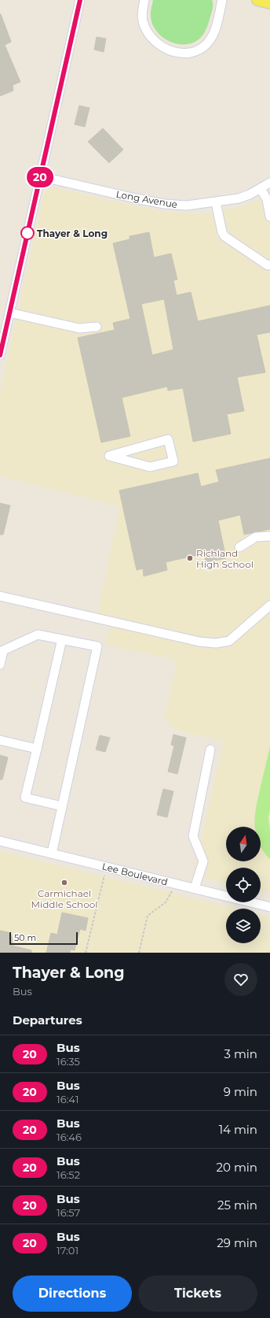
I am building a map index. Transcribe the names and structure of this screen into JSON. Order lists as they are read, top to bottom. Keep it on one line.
{"streets":{"street":["Long Avenue","Lee Boulevard"]},"places":["Thayer & Long","Richland High School","Carmichael Middle School"],"lines":["bus line 20"],"scale_bar":"50 m","north":"top","page":{"on_map":"20","scale":"50 m","heading":[["Thayer & Long","Bus"],"Departures"],"list":[{"mark":"20","name":"Bus","note":"16:35","value":"3 min"},{"mark":"20","name":"Bus","note":"16:41","value":"9 min"},{"mark":"20","name":"Bus","note":"16:46","value":"14 min"},{"mark":"20","name":"Bus","note":"16:52","value":"20 min"},{"mark":"20","name":"Bus","note":"16:57","value":"25 min"},{"mark":"20","name":"Bus","note":"17:01","value":"29 min"}],"buttons":["Directions","Tickets"]}}
